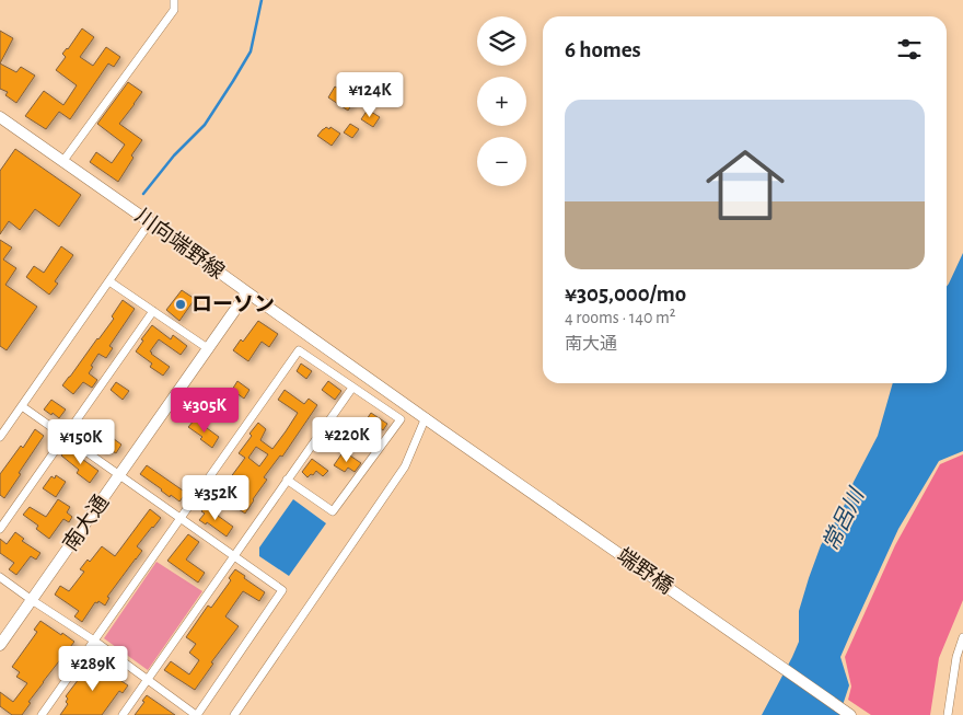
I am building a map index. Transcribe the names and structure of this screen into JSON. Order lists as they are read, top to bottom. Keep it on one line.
{"streets":{"main road":["川向端野線","南大通","端野橋"]},"crossings":[["川向端野線","南大通"],["川向端野線","端野橋"]],"water":["常呂川"],"places":["ローソン"],"page":{"map_buttons":["+","−"],"heading":"6 homes","price":["¥124K","¥305K","¥220K","¥150K","¥352K","¥289K"],"list":[{"name":"¥305,000/mo","note":"4 rooms · 140 m² · 南大通"}]}}
